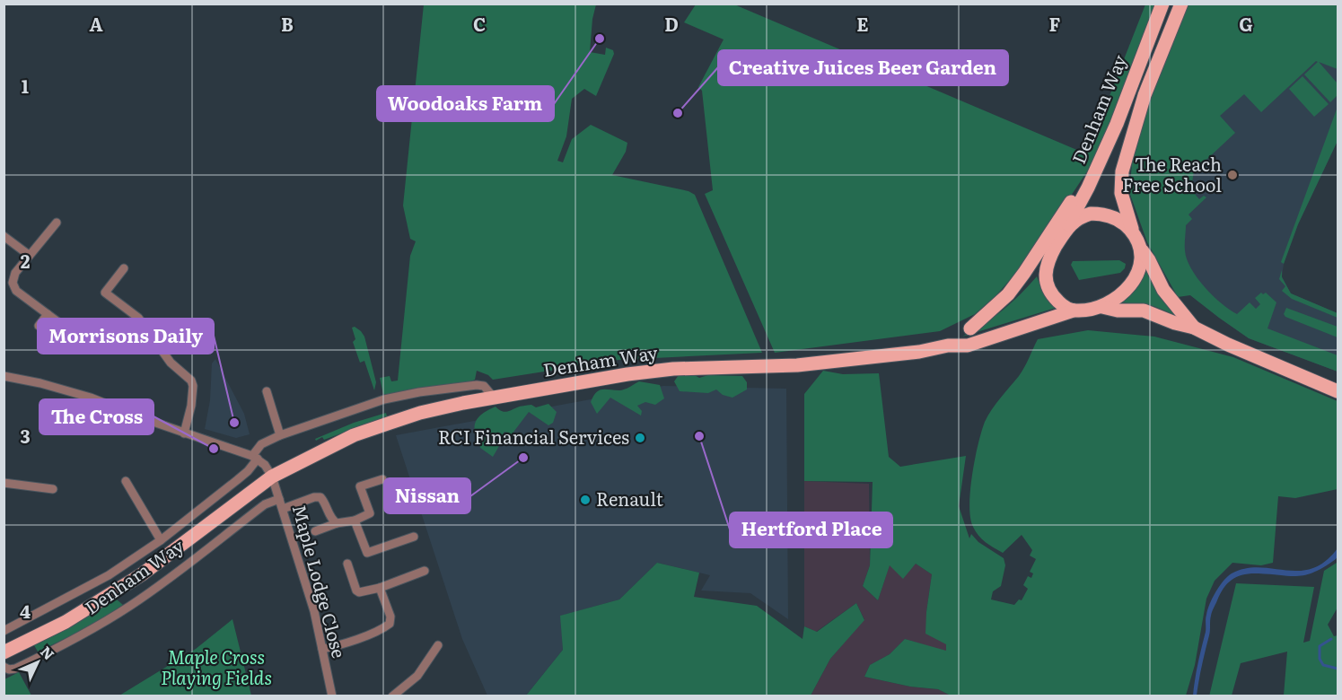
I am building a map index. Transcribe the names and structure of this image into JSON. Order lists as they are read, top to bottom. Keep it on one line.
{"streets":{"main road":["Denham Way"],"street":["Maple Lodge Close"]},"crossings":[["Denham Way","Maple Lodge Close"]],"parks":["Maple Cross Playing Fields"],"places":["Woodoaks Farm","Creative Juices Beer Garden","The Reach Free School","Morrisons Daily","Hertford Place","RCI Financial Services","The Cross","Nissan","Renault"],"north":"top right","grid":{"columns":["A","B","C","D","E","F","G"],"rows":["1","2","3","4"]}}
